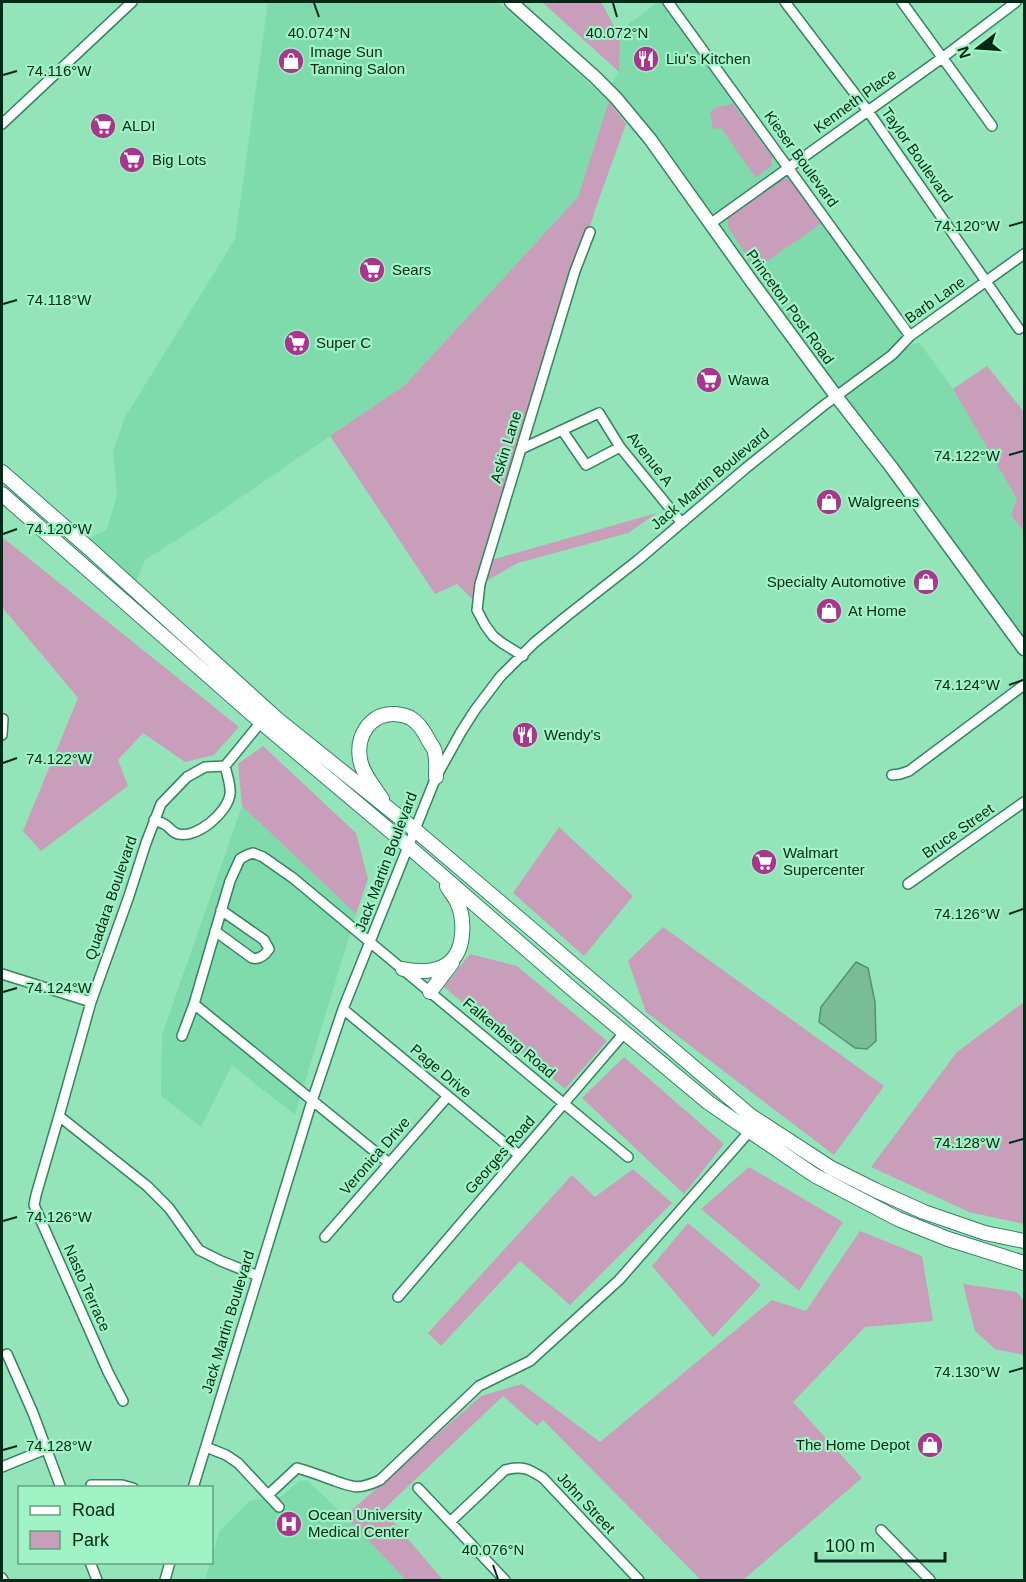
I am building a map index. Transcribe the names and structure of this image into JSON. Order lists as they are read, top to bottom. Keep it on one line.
{"streets":{"main road":["Princeton Post Road"],"street":["Kenneth Place","Taylor Boulevard","Kieser Boulevard","Barb Lane","Askin Lane","Avenue A","Jack Martin Boulevard","Bruce Street","Quadara Boulevard","Falkenberg Road","Page Drive","Georges Road","Veronica Drive","Nasto Terrace","John Street"]},"crossings":[["Kenneth Place","Taylor Boulevard"],["Kenneth Place","Kieser Boulevard"],["Kenneth Place","Princeton Post Road"],["Taylor Boulevard","Barb Lane"],["Kieser Boulevard","Barb Lane"],["Barb Lane","Princeton Post Road"],["Barb Lane","Jack Martin Boulevard"],["Princeton Post Road","Jack Martin Boulevard"],["Askin Lane","Jack Martin Boulevard"],["Avenue A","Jack Martin Boulevard"],["Jack Martin Boulevard","Falkenberg Road"],["Jack Martin Boulevard","Page Drive"],["Quadara Boulevard","Nasto Terrace"],["Falkenberg Road","Georges Road"],["Page Drive","Georges Road"],["Page Drive","Veronica Drive"]],"places":{"restaurant":["Liu's Kitchen","Wendy's"],"shop":["Image Sun Tanning Salon","Walgreens","Specialty Automotive","At Home","The Home Depot"],"supermarket":["ALDI","Big Lots","Sears","Super C","Wawa","Walmart Supercenter"],"hospital":["Ocean University Medical Center"]},"legend":["Road","Park"],"scale_bar":"100 m","north":"left","coordinates":["40.074°N","40.072°N","74.116°W","74.120°W","74.118°W","74.122°W","74.124°W","74.126°W","74.128°W","74.130°W","40.076°N"]}
